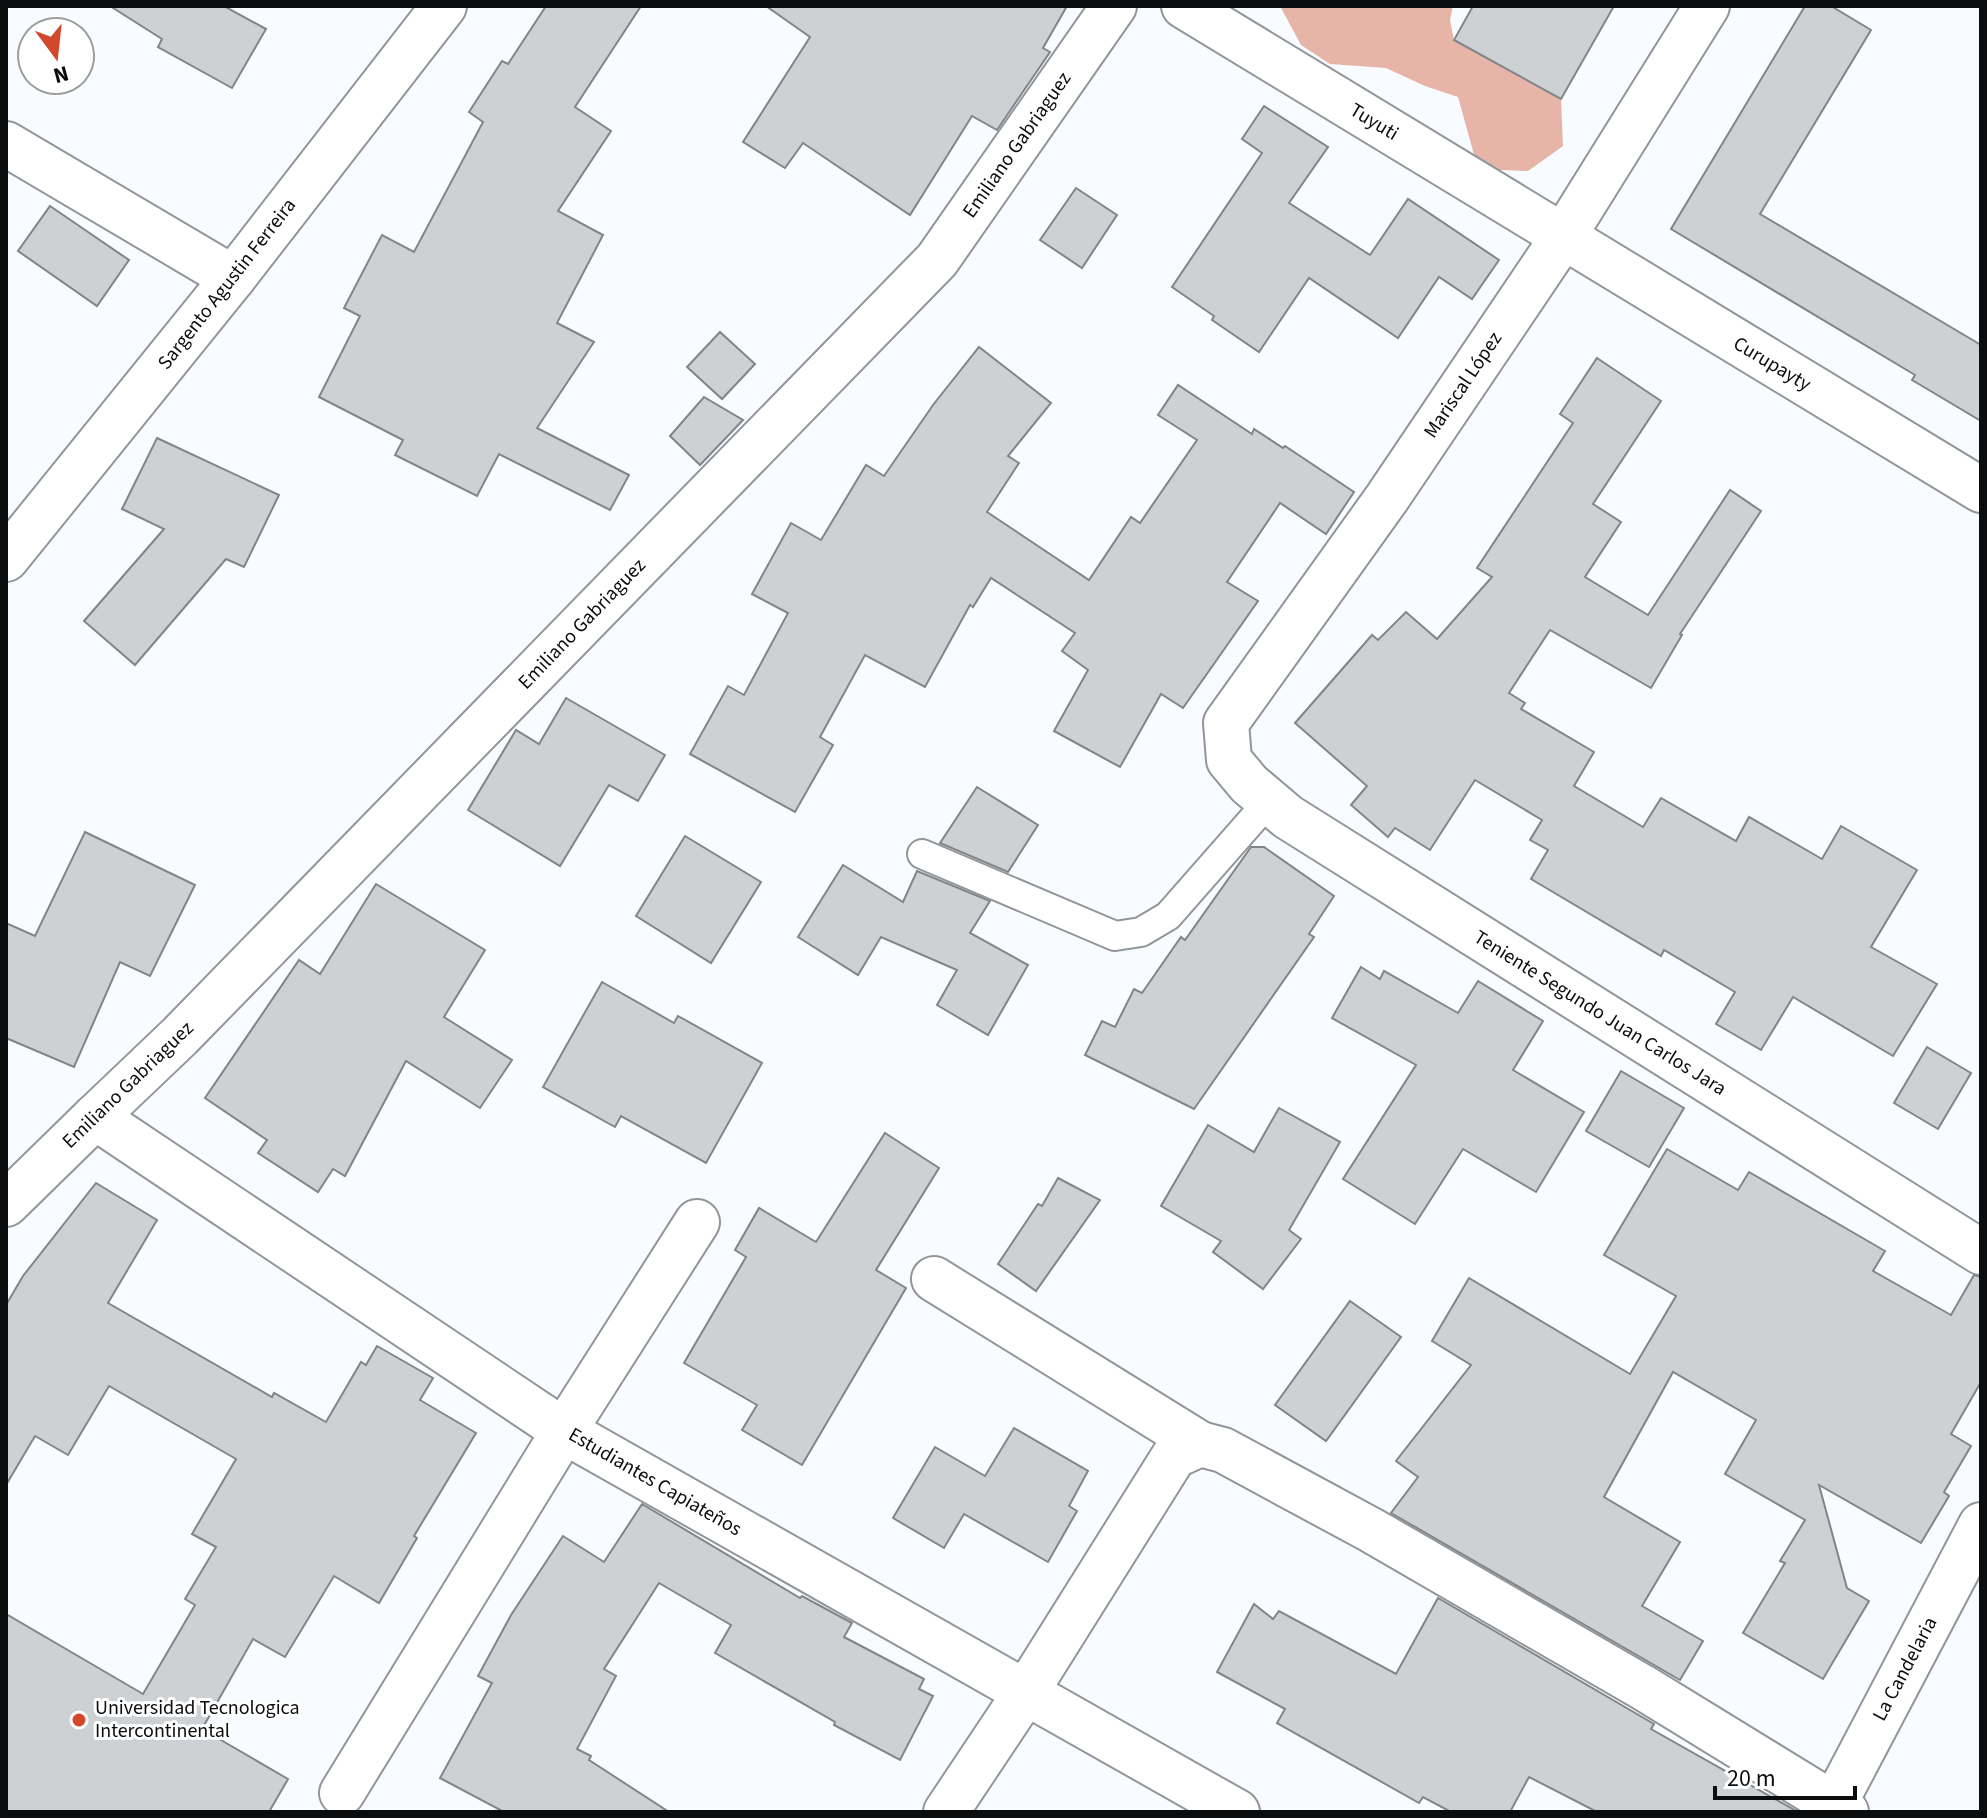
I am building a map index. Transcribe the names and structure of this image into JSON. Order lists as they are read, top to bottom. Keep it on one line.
{"streets":{"street":["Tuyuti","Emiliano Gabriaguez","Sargento Agustin Ferreira","Curupayty","Mariscal López","Teniente Segundo Juan Carlos Jara","Estudiantes Capiateños","La Candelaria"]},"crossings":[["Tuyuti","Curupayty"],["Tuyuti","Mariscal López"],["Emiliano Gabriaguez","Estudiantes Capiateños"],["Curupayty","Mariscal López"],["Mariscal López","Teniente Segundo Juan Carlos Jara"]],"places":["Universidad Tecnologica Intercontinental"],"scale_bar":"20 m","north":"bottom"}
